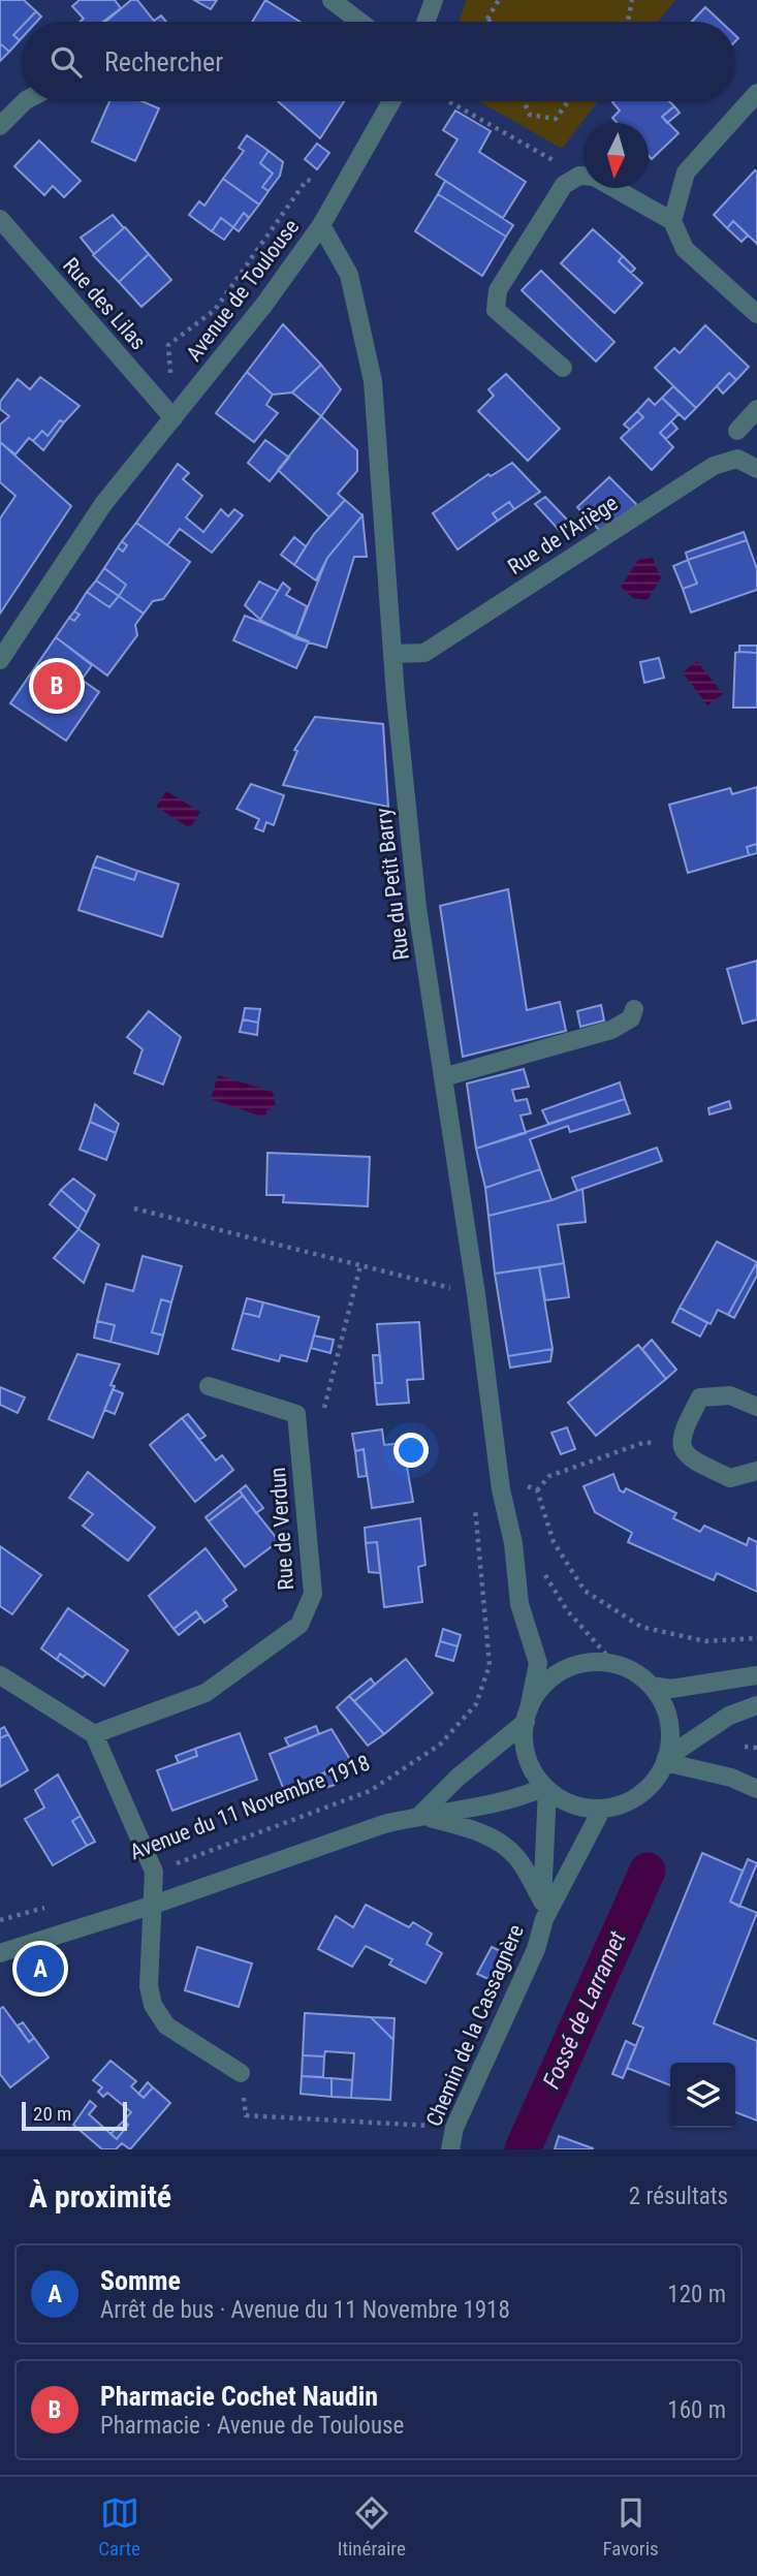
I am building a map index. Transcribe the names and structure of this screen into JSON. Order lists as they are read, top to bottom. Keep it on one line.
{"streets":{"street":["Avenue de Toulouse","Rue des Lilas","Rue de l'Ariège","Rue du Petit Barry","Rue de Verdun","Chemin de la Cassagnère"],"path":["Avenue du 11 Novembre 1918"]},"crossings":[["Avenue de Toulouse","Rue des Lilas"],["Avenue de Toulouse","Rue du Petit Barry"],["Rue de l'Ariège","Rue du Petit Barry"],["Rue du Petit Barry","Avenue du 11 Novembre 1918"]],"water":["Fossé de Larramet"],"scale_bar":"20 m","north":"bottom","page":{"search":"Rechercher","pins":["B","A"],"scale":"20 m","heading":["À proximité","2 résultats"],"list":[{"mark":"A","name":"Somme","note":"Arrêt de bus · Avenue du 11 Novembre 1918","value":"120 m"},{"mark":"B","name":"Pharmacie Cochet Naudin","note":"Pharmacie · Avenue de Toulouse","value":"160 m"}],"nav":["Carte","Itinéraire","Favoris"]}}
